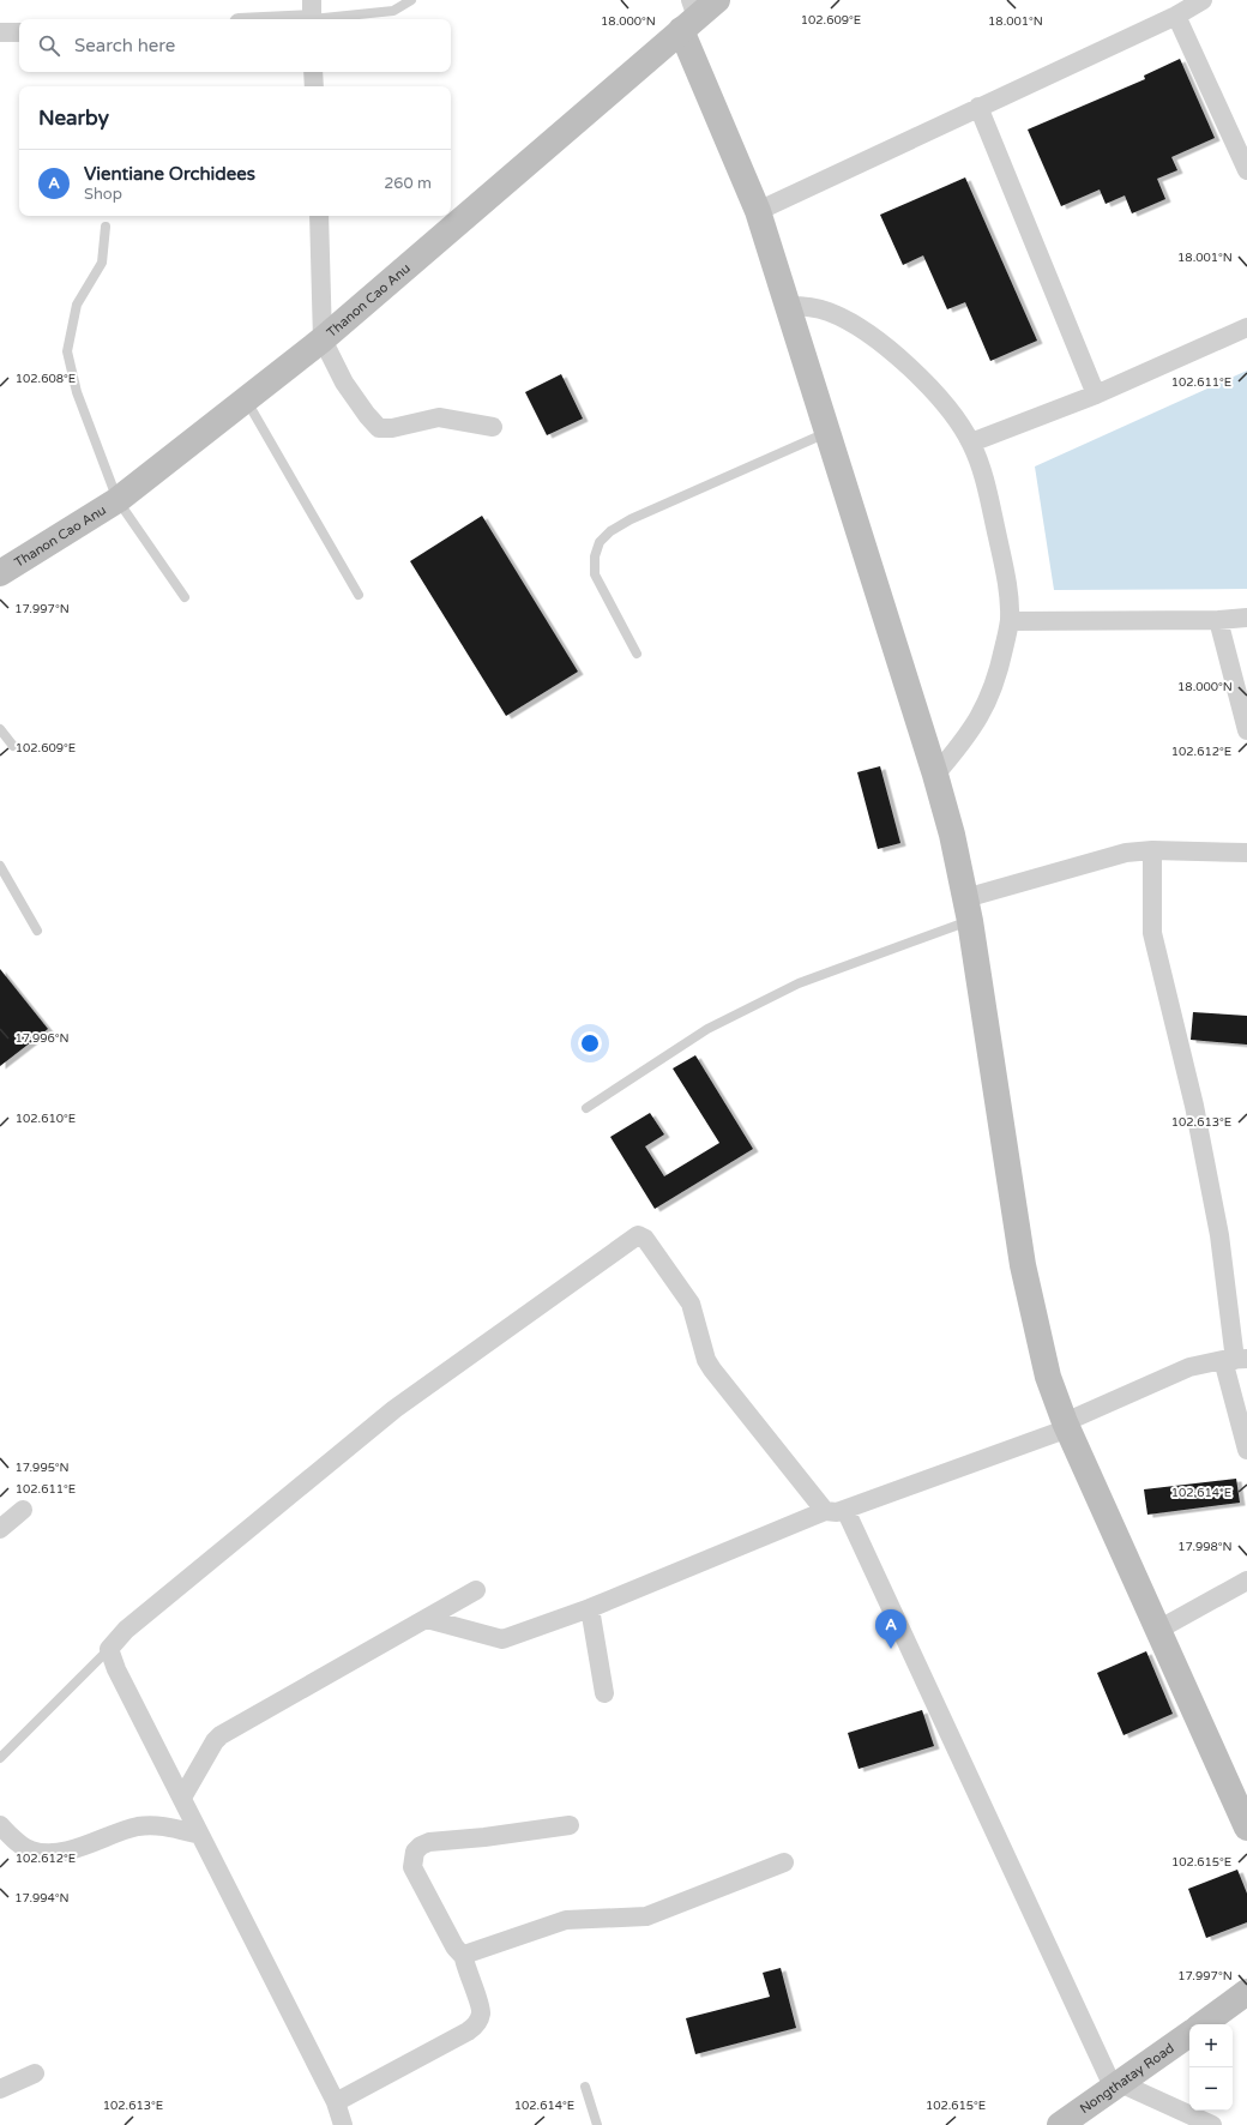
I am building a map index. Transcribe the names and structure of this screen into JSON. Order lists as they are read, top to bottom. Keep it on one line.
{"streets":{"street":["Thanon Cao Anu","Nongthatay Road"]},"page":{"search":"Search here","heading":"Nearby","list":[{"mark":"A","name":"Vientiane Orchidees","note":"Shop","value":"260 m"}],"pins":"A","map_buttons":["+","−"]},"coordinates":["102.609°E","18.000°N","18.001°N","102.608°E","102.611°E","17.997°N","102.612°E","17.996°N","102.610°E","102.613°E","17.995°N","102.614°E","17.998°N","102.615°E","17.994°N"]}
